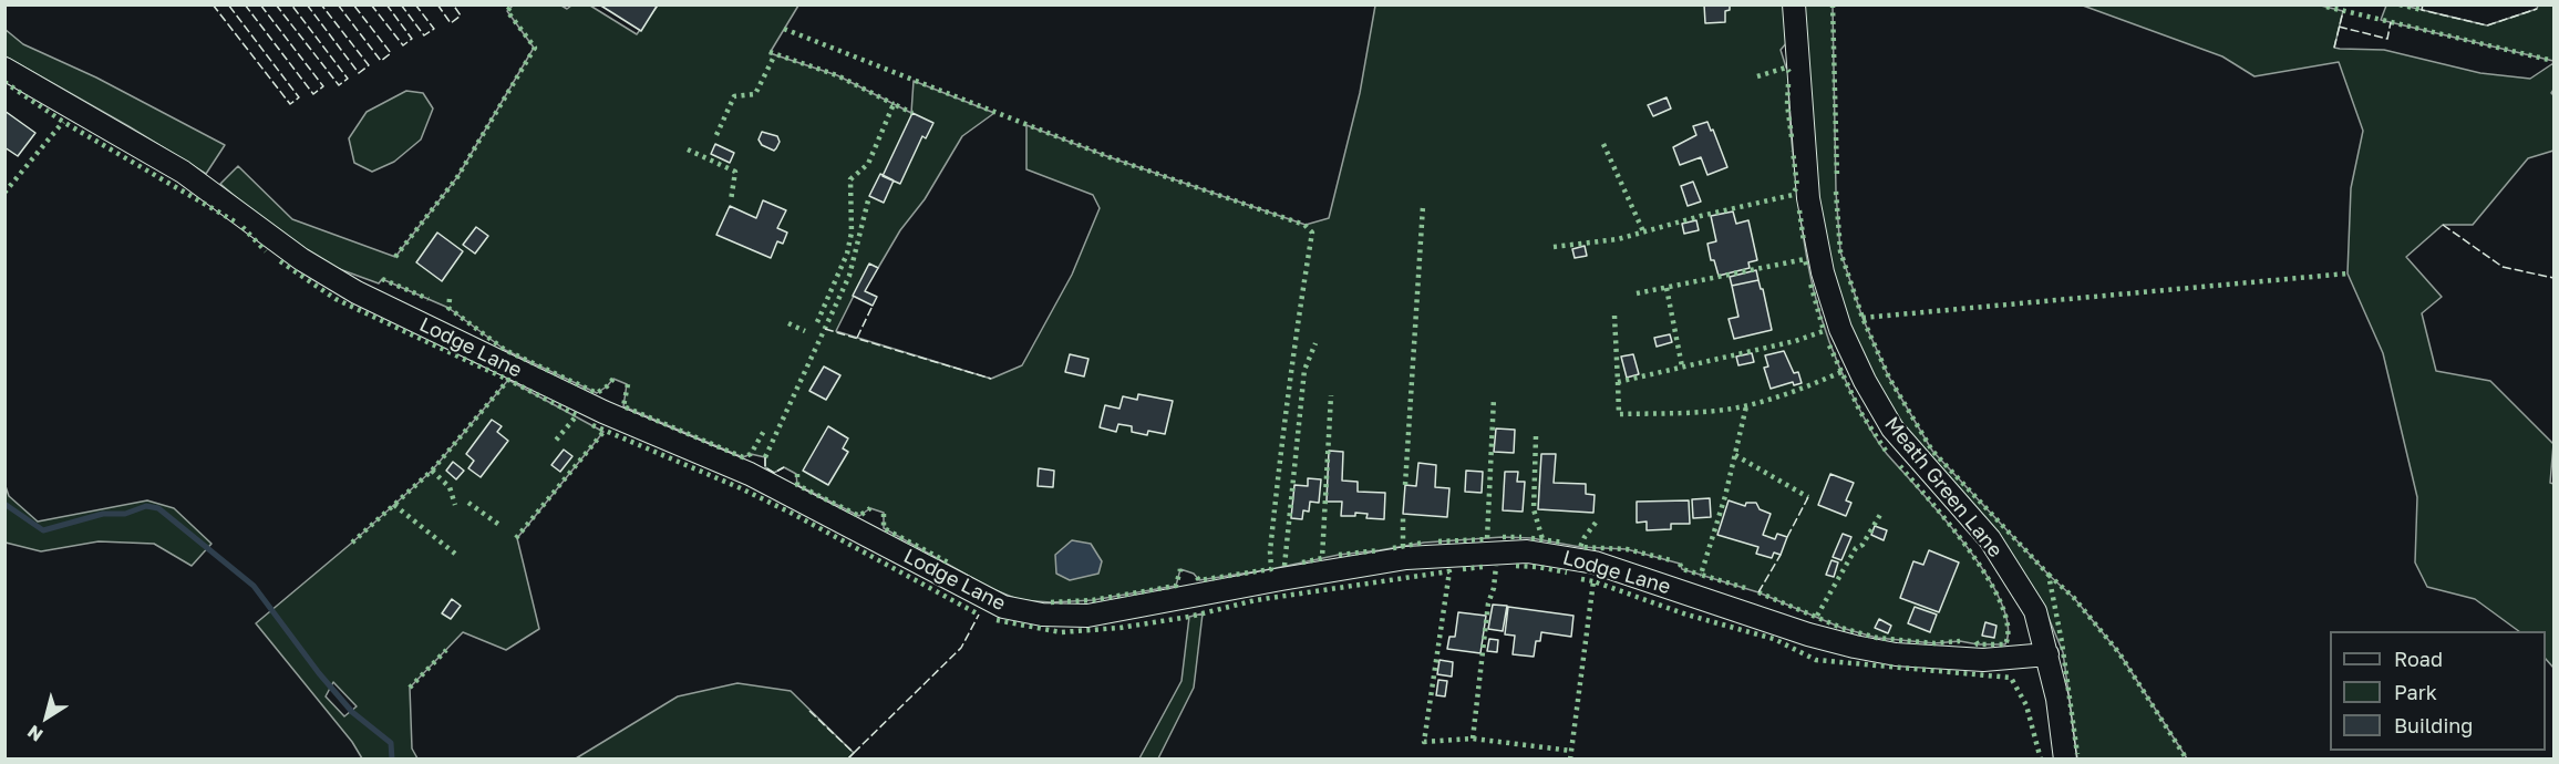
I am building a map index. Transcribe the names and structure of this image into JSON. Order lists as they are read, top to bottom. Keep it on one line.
{"streets":{"street":["Lodge Lane","Meath Green Lane"]},"crossings":[["Lodge Lane","Meath Green Lane"]],"legend":["Road","Park","Building"],"north":"bottom left"}
